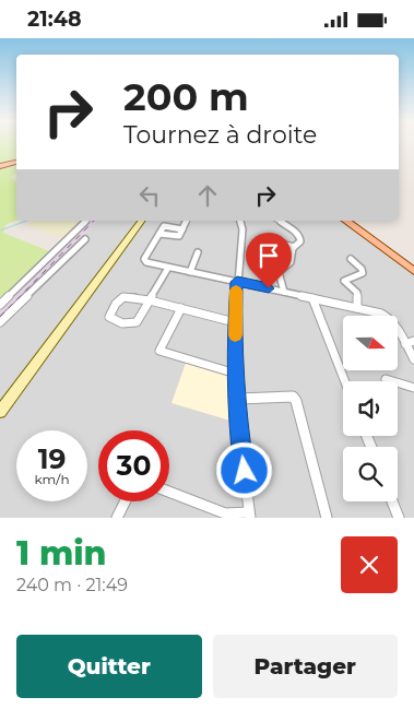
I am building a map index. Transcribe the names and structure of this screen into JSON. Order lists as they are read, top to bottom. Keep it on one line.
{"north":"right","page":{"status":"21:48","turn":["200 m","Tournez à droite"],"speed":"19 km/h","limit":"30","heading":["1 min","240 m · 21:49"],"buttons":["Quitter","Partager"]}}
